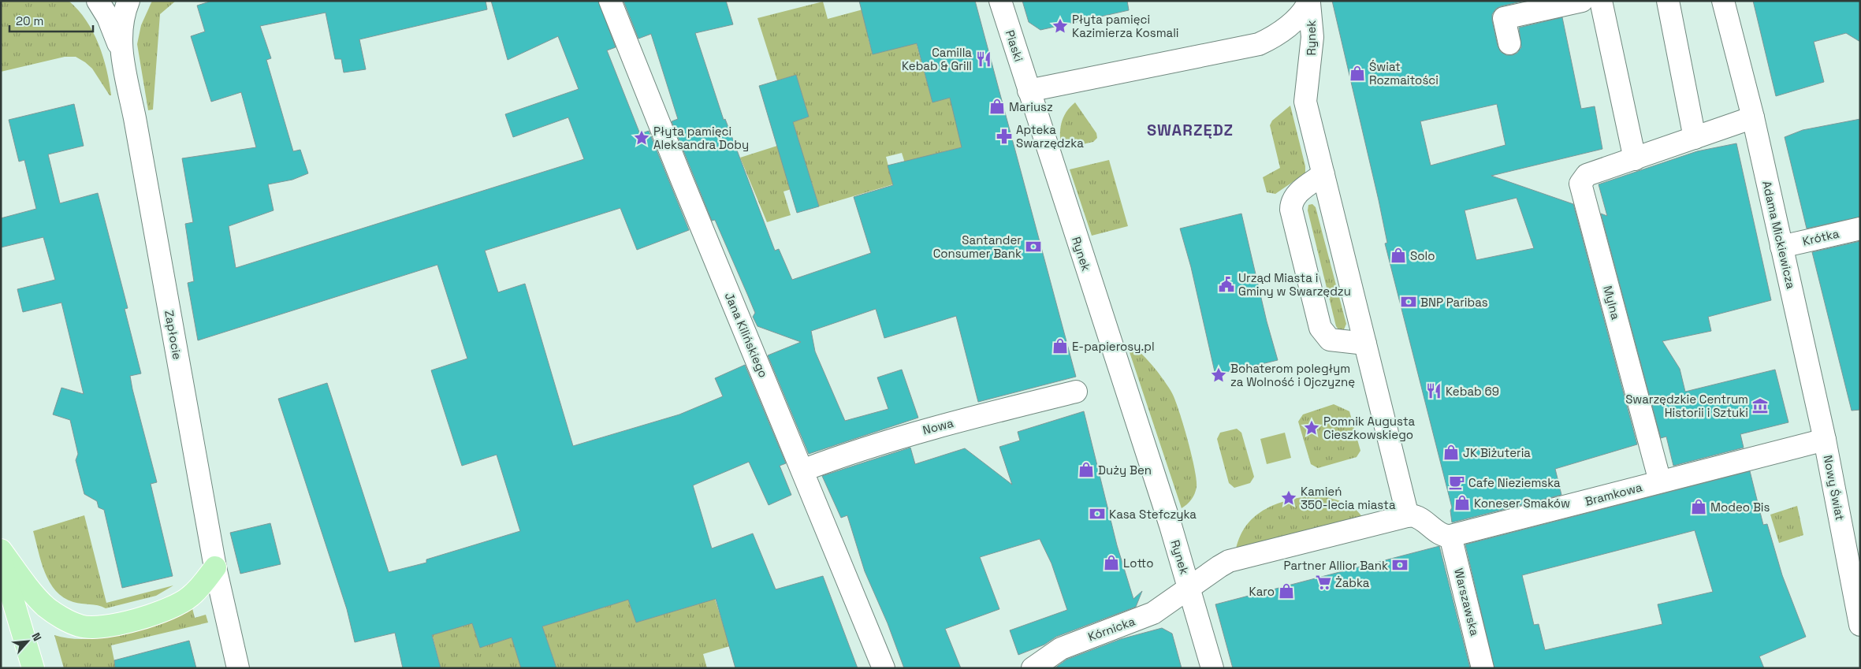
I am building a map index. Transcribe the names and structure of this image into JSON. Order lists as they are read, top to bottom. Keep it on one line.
{"streets":{"street":["Rynek","Piaski","Adama Mickiewicza","Krótka","Mylna","Zapłocie","Jana Kilińskiego","Nowa","Nowy Świat","Bramkowa","Warszawska","Kórnicka"]},"crossings":[["Rynek","Piaski"],["Rynek","Kórnicka"],["Adama Mickiewicza","Krótka"],["Adama Mickiewicza","Nowy Świat"],["Mylna","Bramkowa"],["Jana Kilińskiego","Nowa"],["Nowy Świat","Bramkowa"],["Bramkowa","Warszawska"]],"districts":["SWARZĘDZ"],"places":{"place":["Płyta pamięci Kazimierza Kosmali","Płyta pamięci Aleksandra Doby","Bohaterom poległym za Wolność i Ojczyznę","Pomnik Augusta Cieszkowskiego","Kamień 350-lecia miasta"],"restaurant":["Camilla Kebab & Grill","Kebab 69"],"shop":["Świat Rozmaitości","Mariusz","Solo","E-papierosy.pl","JK Biżuteria","Duży Ben","Koneser Smaków","Modeo Bis","Lotto","Karo"],"pharmacy":["Apteka Swarzędzka"],"bank":["Santander Consumer Bank","BNP Paribas","Kasa Stefczyka","Partner Allior Bank"],"public building":["Urząd Miasta i Gminy w Swarzędzu"],"museum":["Swarzędzkie Centrum Historii i Sztuki"],"cafe":["Cafe Nieziemska"],"supermarket":["Żabka"]},"scale_bar":"20 m","north":"top right"}
